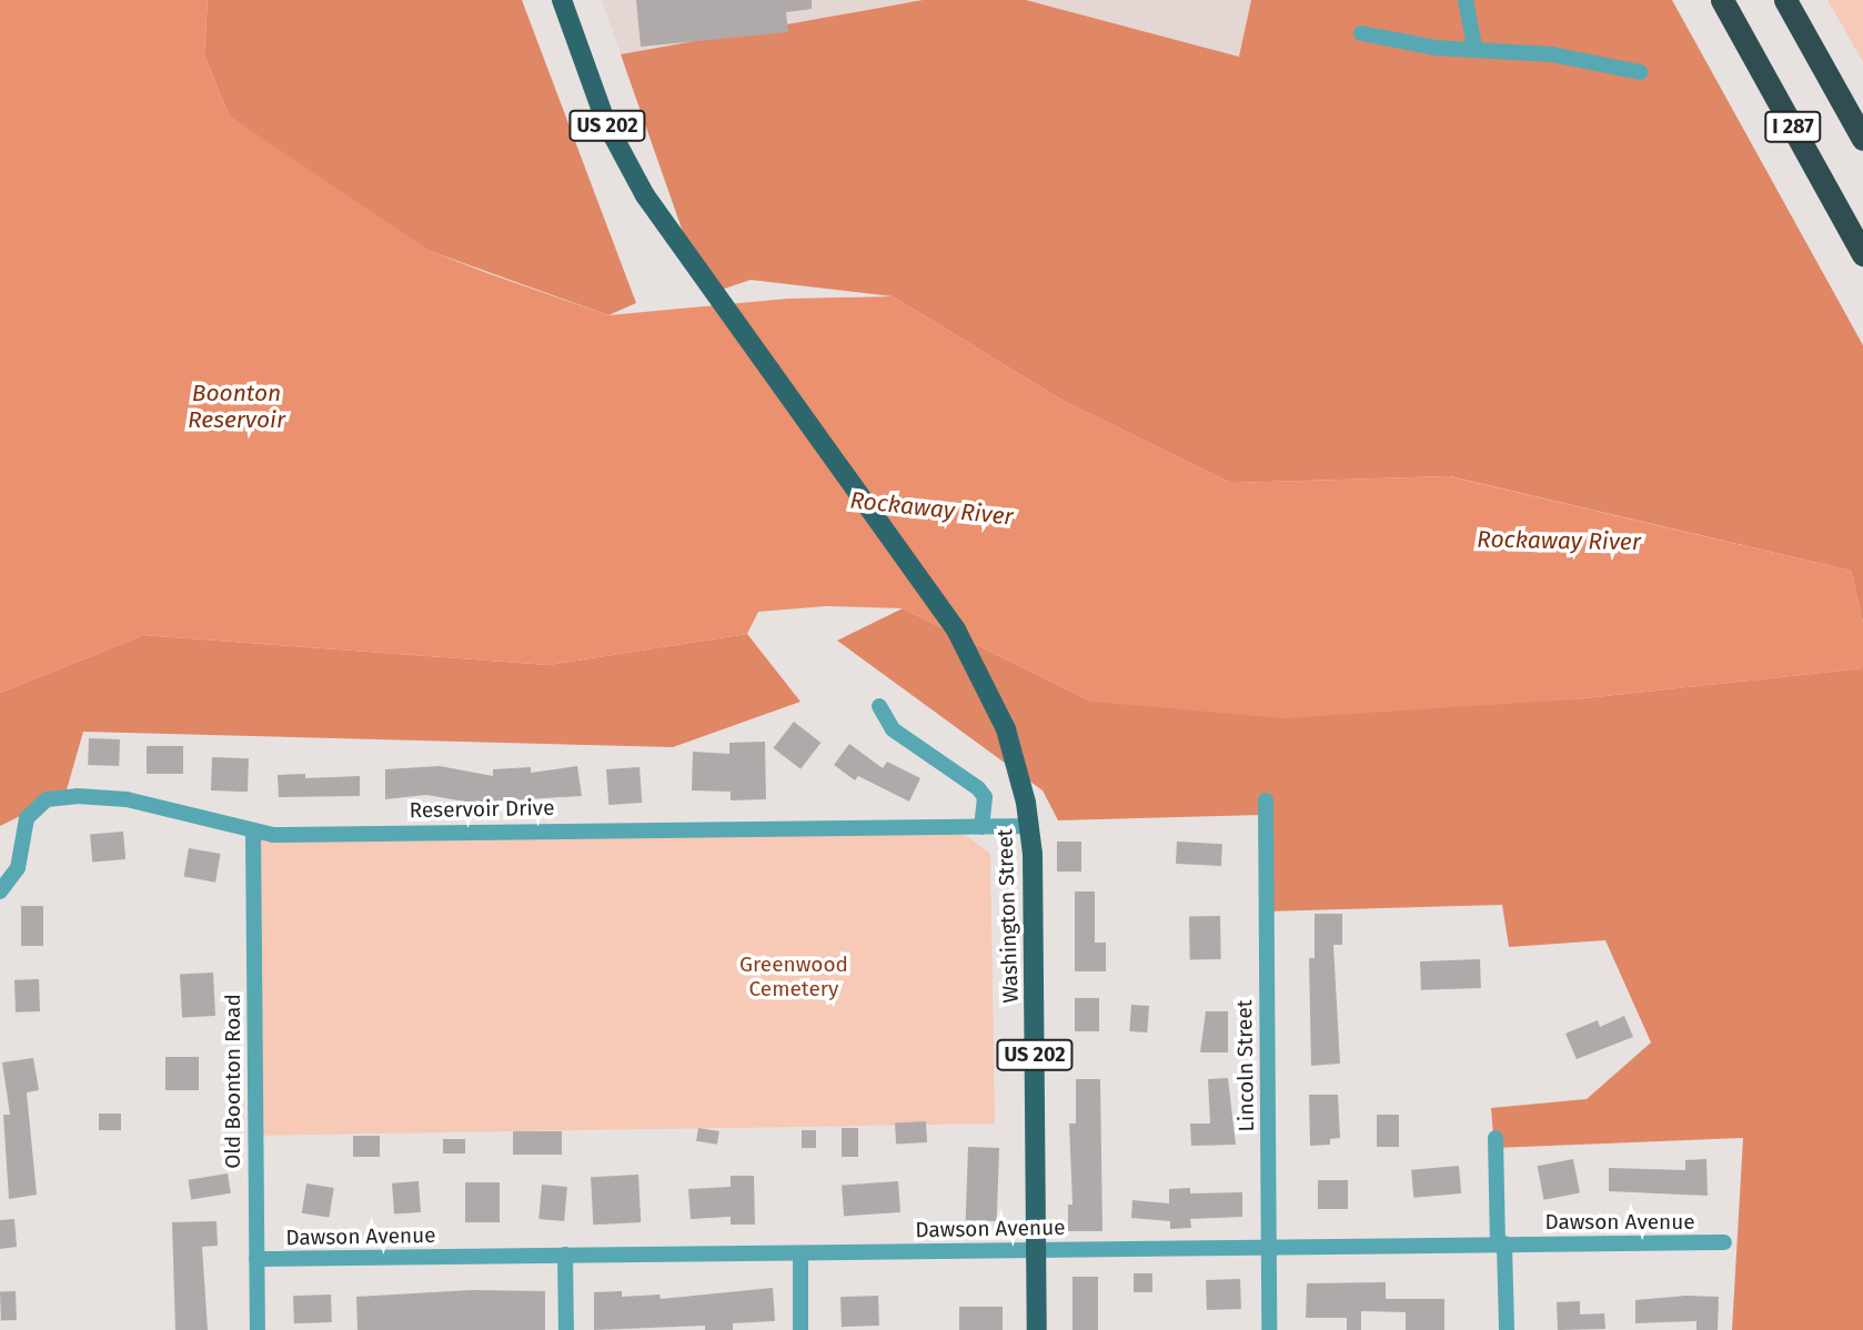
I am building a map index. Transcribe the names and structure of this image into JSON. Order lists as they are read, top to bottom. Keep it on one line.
{"streets":{"highway":["I 287"],"main road":["US 202","Washington Street"],"street":["Reservoir Drive","Lincoln Street","Old Boonton Road","Dawson Avenue"]},"crossings":[["Reservoir Drive","Washington Street"],["Reservoir Drive","Old Boonton Road"],["Washington Street","Dawson Avenue"],["Lincoln Street","Dawson Avenue"],["Old Boonton Road","Dawson Avenue"]],"water":["Boonton Reservoir","Rockaway River"],"parks":["Greenwood Cemetery"]}
